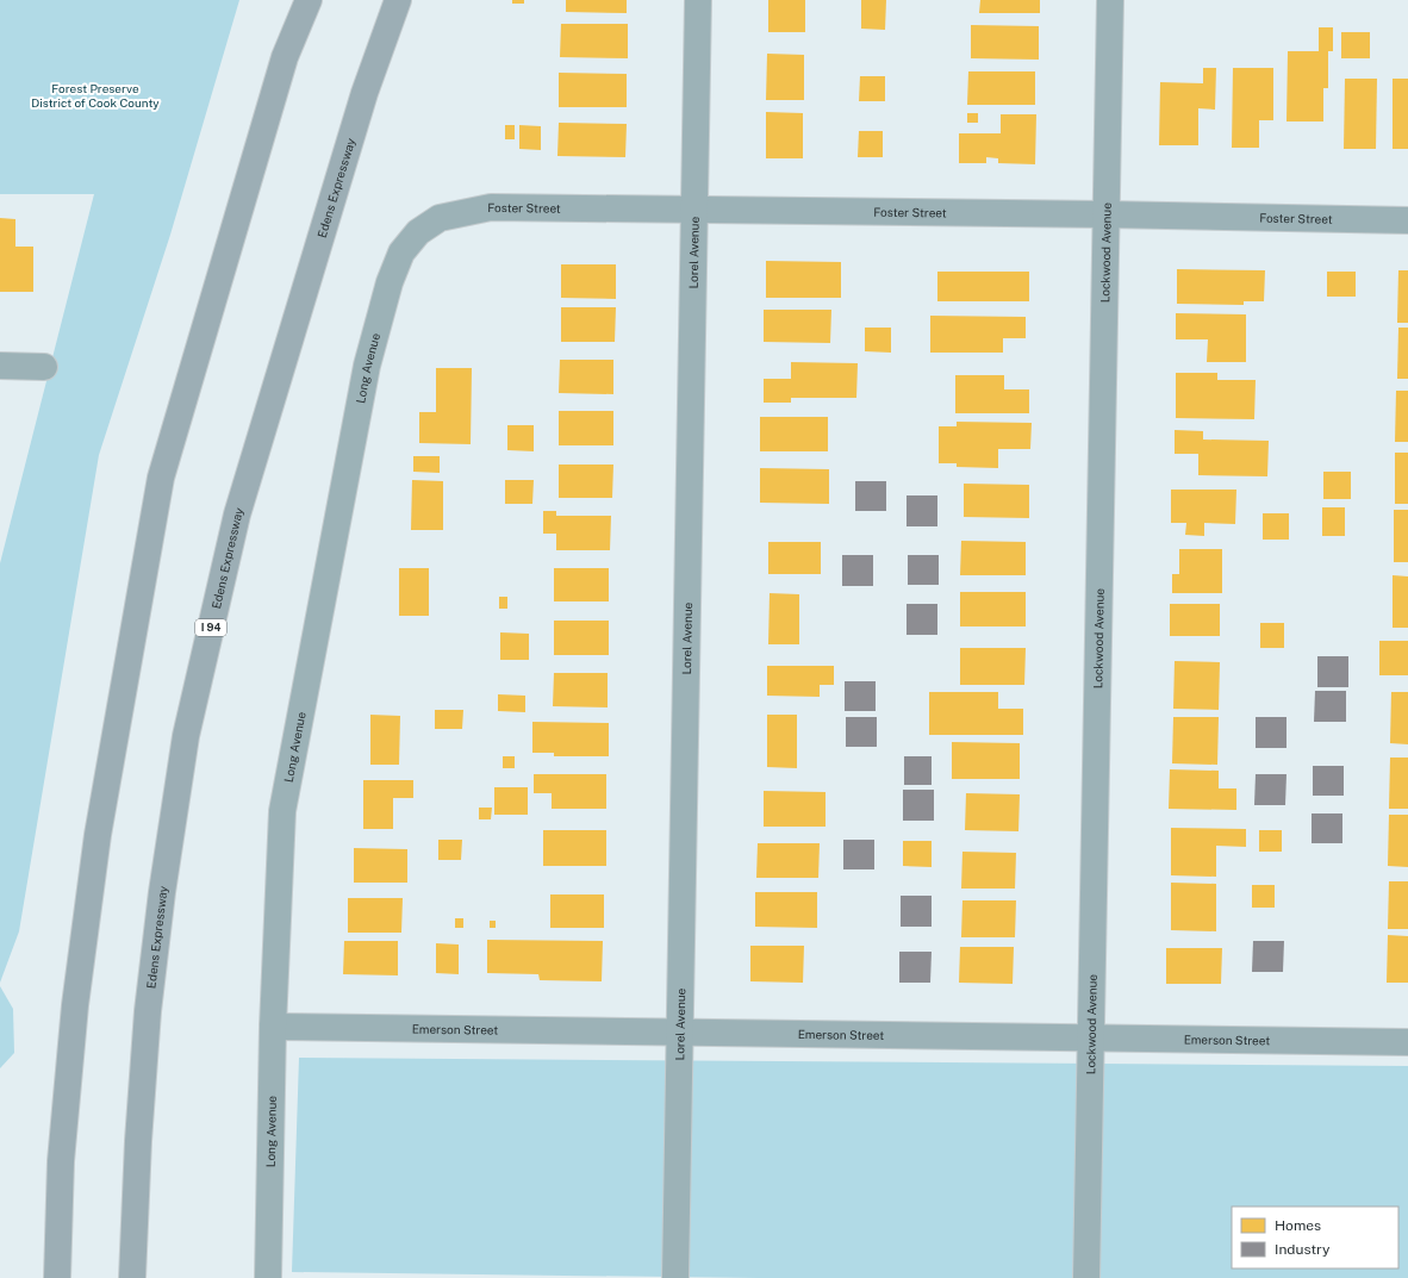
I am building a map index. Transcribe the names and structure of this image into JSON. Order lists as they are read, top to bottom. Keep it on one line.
{"streets":{"highway":["Edens Expressway","I 94"],"street":["Foster Street","Lorel Avenue","Lockwood Avenue","Long Avenue","Emerson Street"]},"crossings":[["Foster Street","Lorel Avenue"],["Foster Street","Lockwood Avenue"],["Foster Street","Long Avenue"],["Lorel Avenue","Emerson Street"],["Lockwood Avenue","Emerson Street"],["Long Avenue","Emerson Street"]],"parks":["Forest Preserve District of Cook County"],"legend":["Homes","Industry"]}
